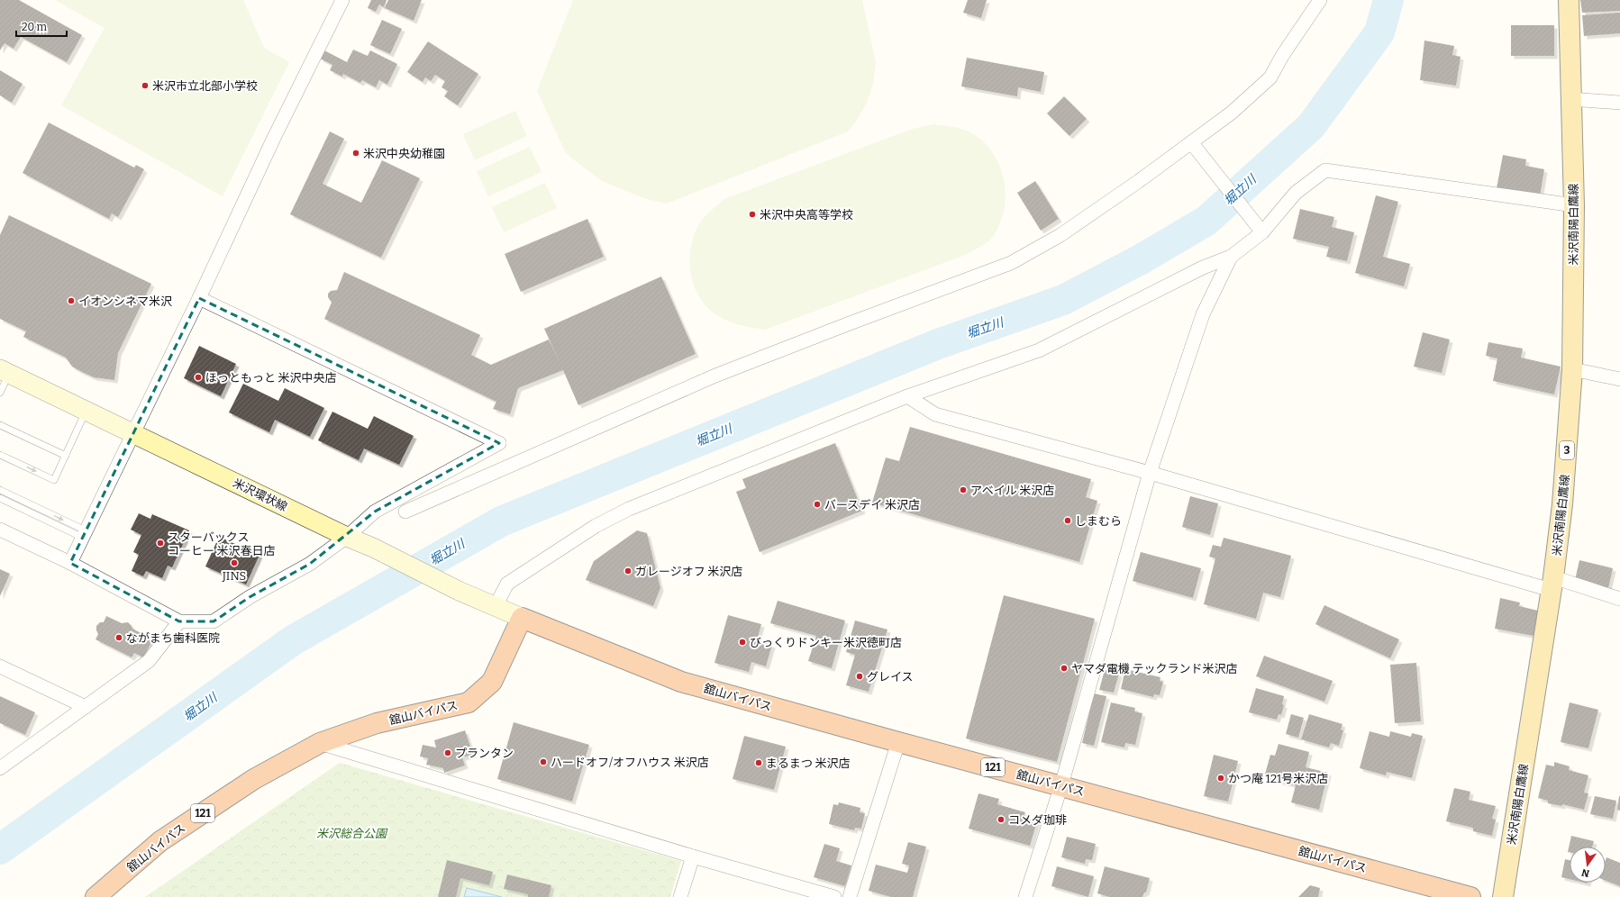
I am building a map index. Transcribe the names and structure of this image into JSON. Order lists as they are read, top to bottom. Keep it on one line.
{"streets":{"highway":["舘山バイパス","121"],"main road":["米沢南陽白鷹線","3","米沢環状線"]},"crossings":[["米沢環状線","舘山バイパス"]],"water":["堀立川"],"parks":["米沢総合公園"],"places":["米沢市立北部小学校","米沢中央幼稚園","米沢中央高等学校","イオンシネマ米沢","ほっともっと 米沢中央店","アベイル 米沢店","バースデイ 米沢店","しまむら","スターバックス コーヒー 米沢春日店","JINS","ガレージオフ 米沢店","ながまち歯科医院","びっくりドンキー米沢徳町店","ヤマダ電機 テックランド米沢店","グレイス","プランタン","ハードオフ/オフハウス 米沢店","まるまつ 米沢店","かつ庵 121号米沢店","コメダ珈琲"],"scale_bar":"20 m","north":"bottom"}
